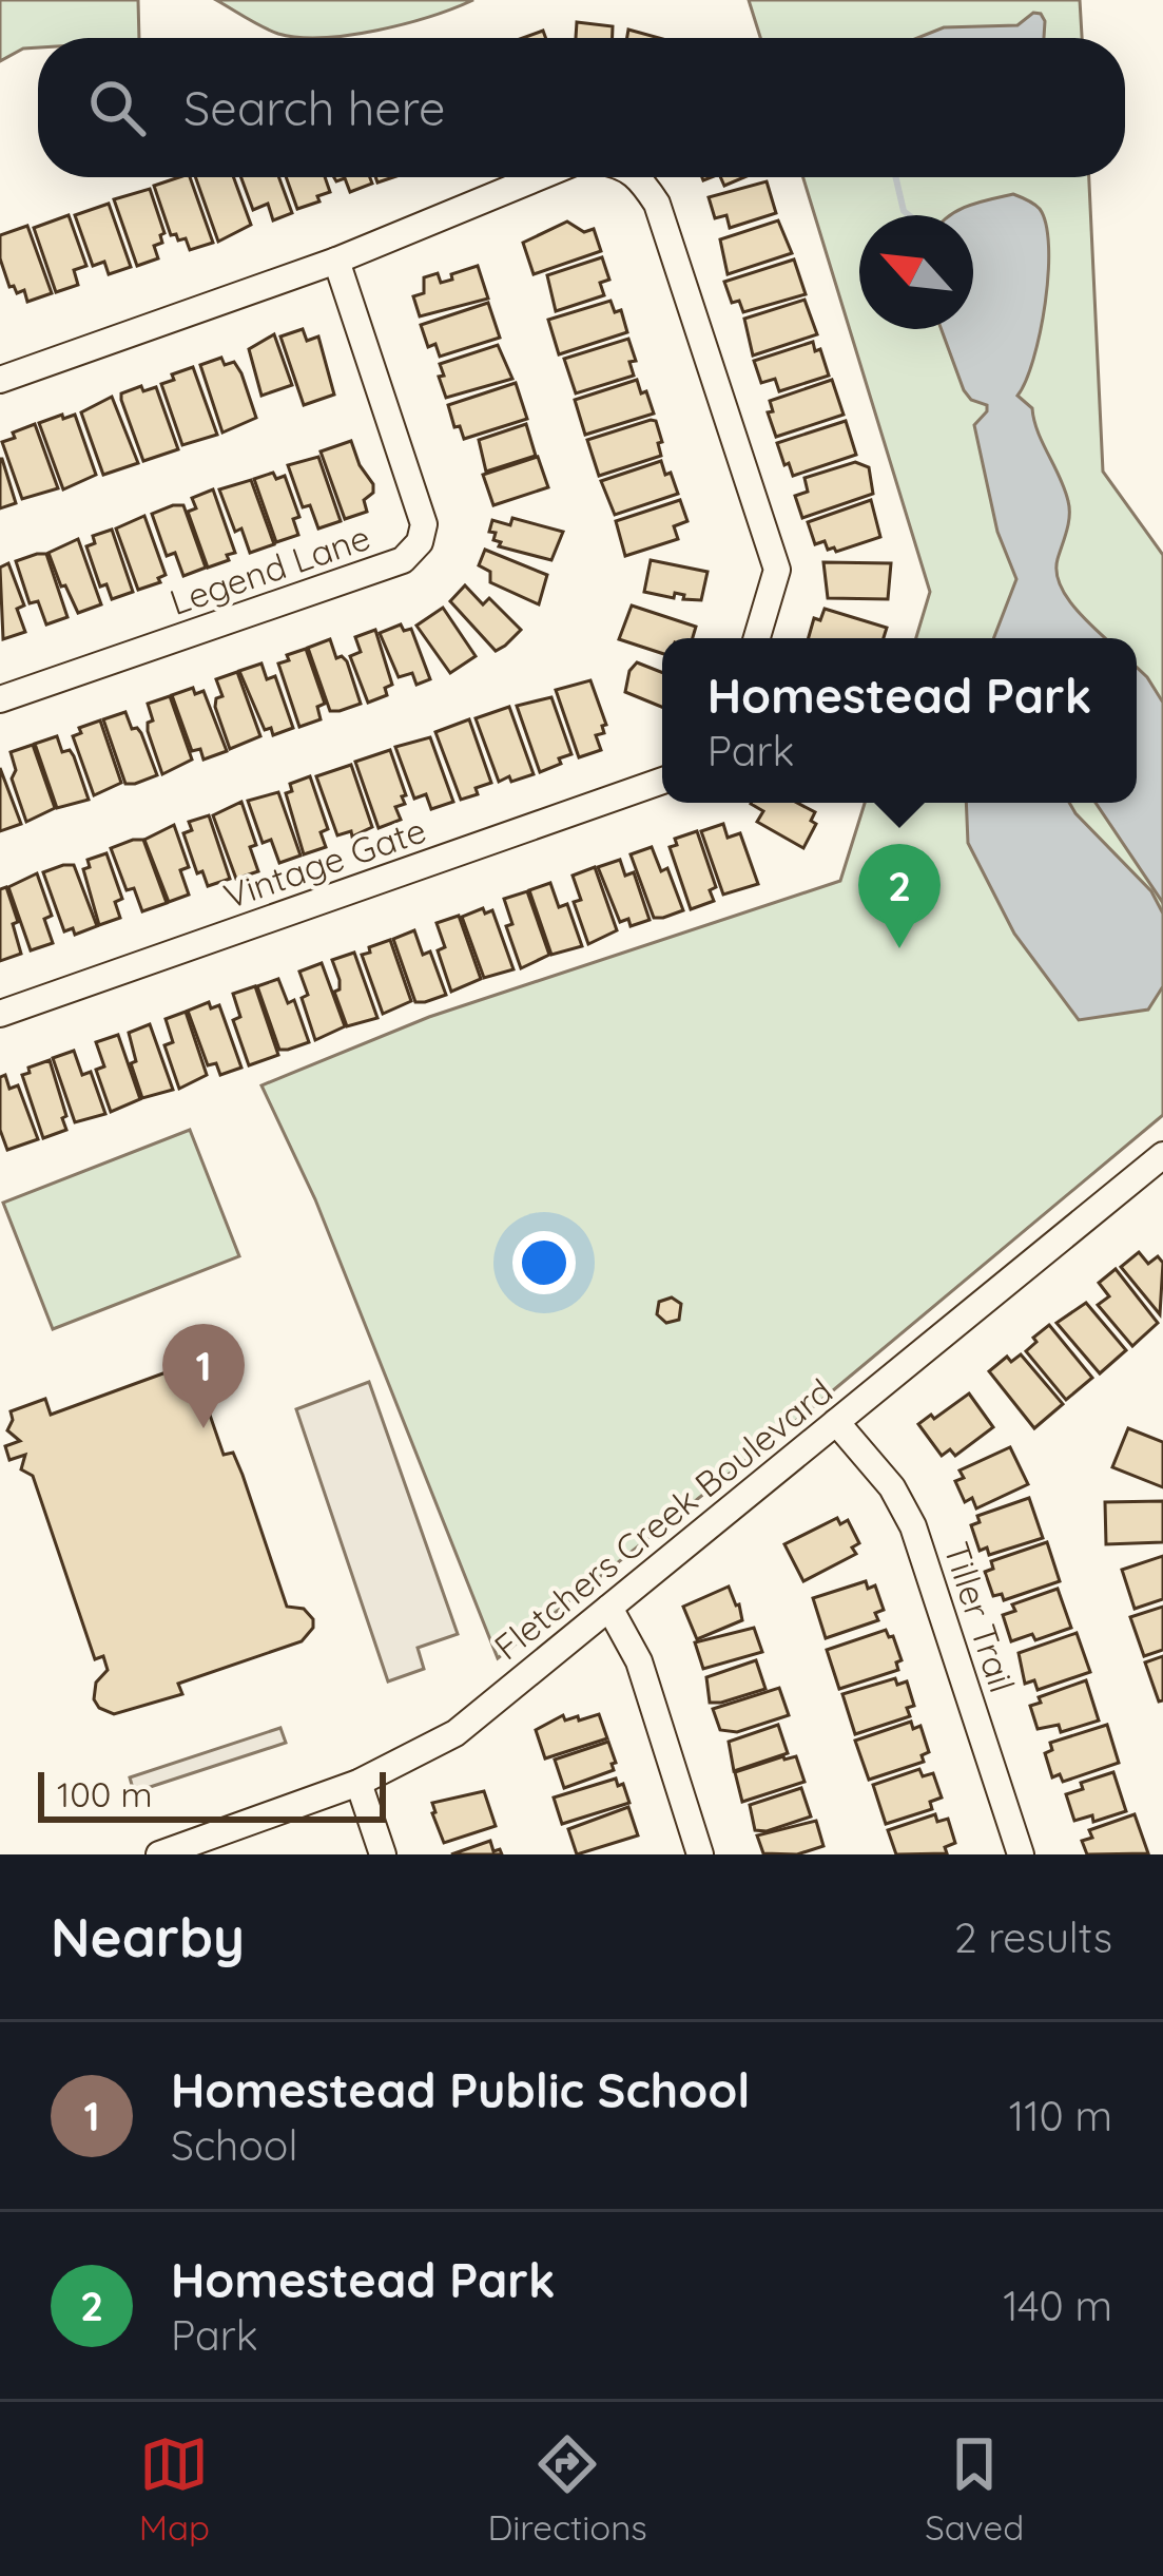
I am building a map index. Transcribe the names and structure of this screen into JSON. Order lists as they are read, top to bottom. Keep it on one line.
{"streets":{"street":["Legend Lane","Vintage Gate","Fletchers Creek Boulevard","Tiller Trail"]},"crossings":[["Fletchers Creek Boulevard","Tiller Trail"]],"scale_bar":"100 m","north":"top left","page":{"search":"Search here","popup":["Homestead Park","Park"],"pins":["2","1"],"scale":"100 m","heading":["Nearby","2 results"],"list":[{"mark":"1","name":"Homestead Public School","note":"School","value":"110 m"},{"mark":"2","name":"Homestead Park","note":"Park","value":"140 m"}],"nav":["Map","Directions","Saved"]}}
